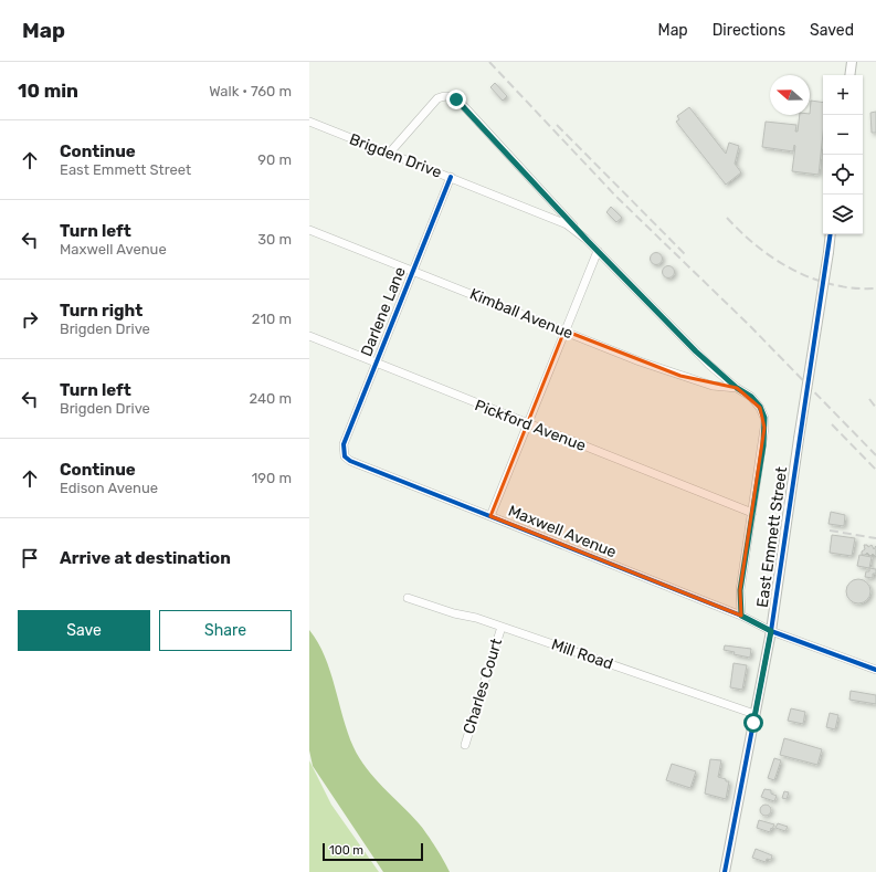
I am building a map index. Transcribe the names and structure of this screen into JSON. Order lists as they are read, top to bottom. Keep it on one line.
{"streets":{"street":["Brigden Drive","Darlene Lane","Kimball Avenue","Pickford Avenue","Maxwell Avenue","East Emmett Street","Mill Road","Charles Court"]},"crossings":[["Brigden Drive","Darlene Lane"],["Brigden Drive","Kimball Avenue"],["Brigden Drive","Pickford Avenue"],["Brigden Drive","Maxwell Avenue"],["Darlene Lane","Kimball Avenue"],["Darlene Lane","Pickford Avenue"],["Darlene Lane","Maxwell Avenue"],["Maxwell Avenue","East Emmett Street"],["East Emmett Street","Mill Road"],["Mill Road","Charles Court"]],"scale_bar":"100 m","north":"left","page":{"header":"Map","nav":["Map","Directions","Saved"],"heading":["10 min","Walk · 760 m"],"map_buttons":["+","−"],"list":[["Continue","East Emmett Street","90 m"],["Turn left","Maxwell Avenue","30 m"],["Turn right","Brigden Drive","210 m"],["Turn left","Brigden Drive","240 m"],["Continue","Edison Avenue","190 m"],"Arrive at destination"],"buttons":["Save","Share"],"scale":"100 m"}}
